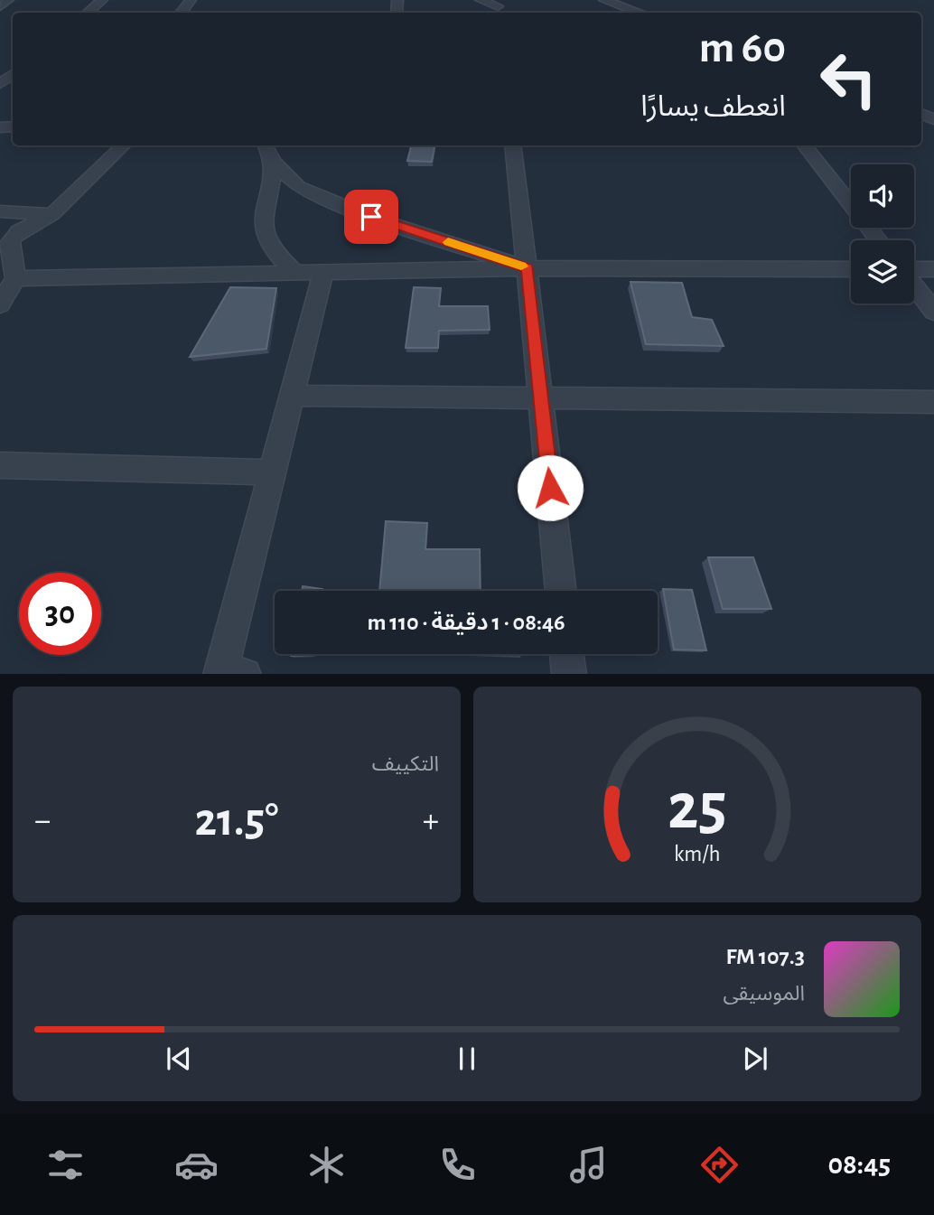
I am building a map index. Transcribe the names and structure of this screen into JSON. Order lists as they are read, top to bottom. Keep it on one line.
{"page":{"turn":["60 m","انعطف يسارًا"],"limit":"30","trip":"08:46 · 1 دقيقة · 110 m","tile":"التكييف","heat":["−","21.5°","+"],"song":["107.3 FM","الموسيقى"],"tabs":"08:45","gauge":["25","km/h"]}}
